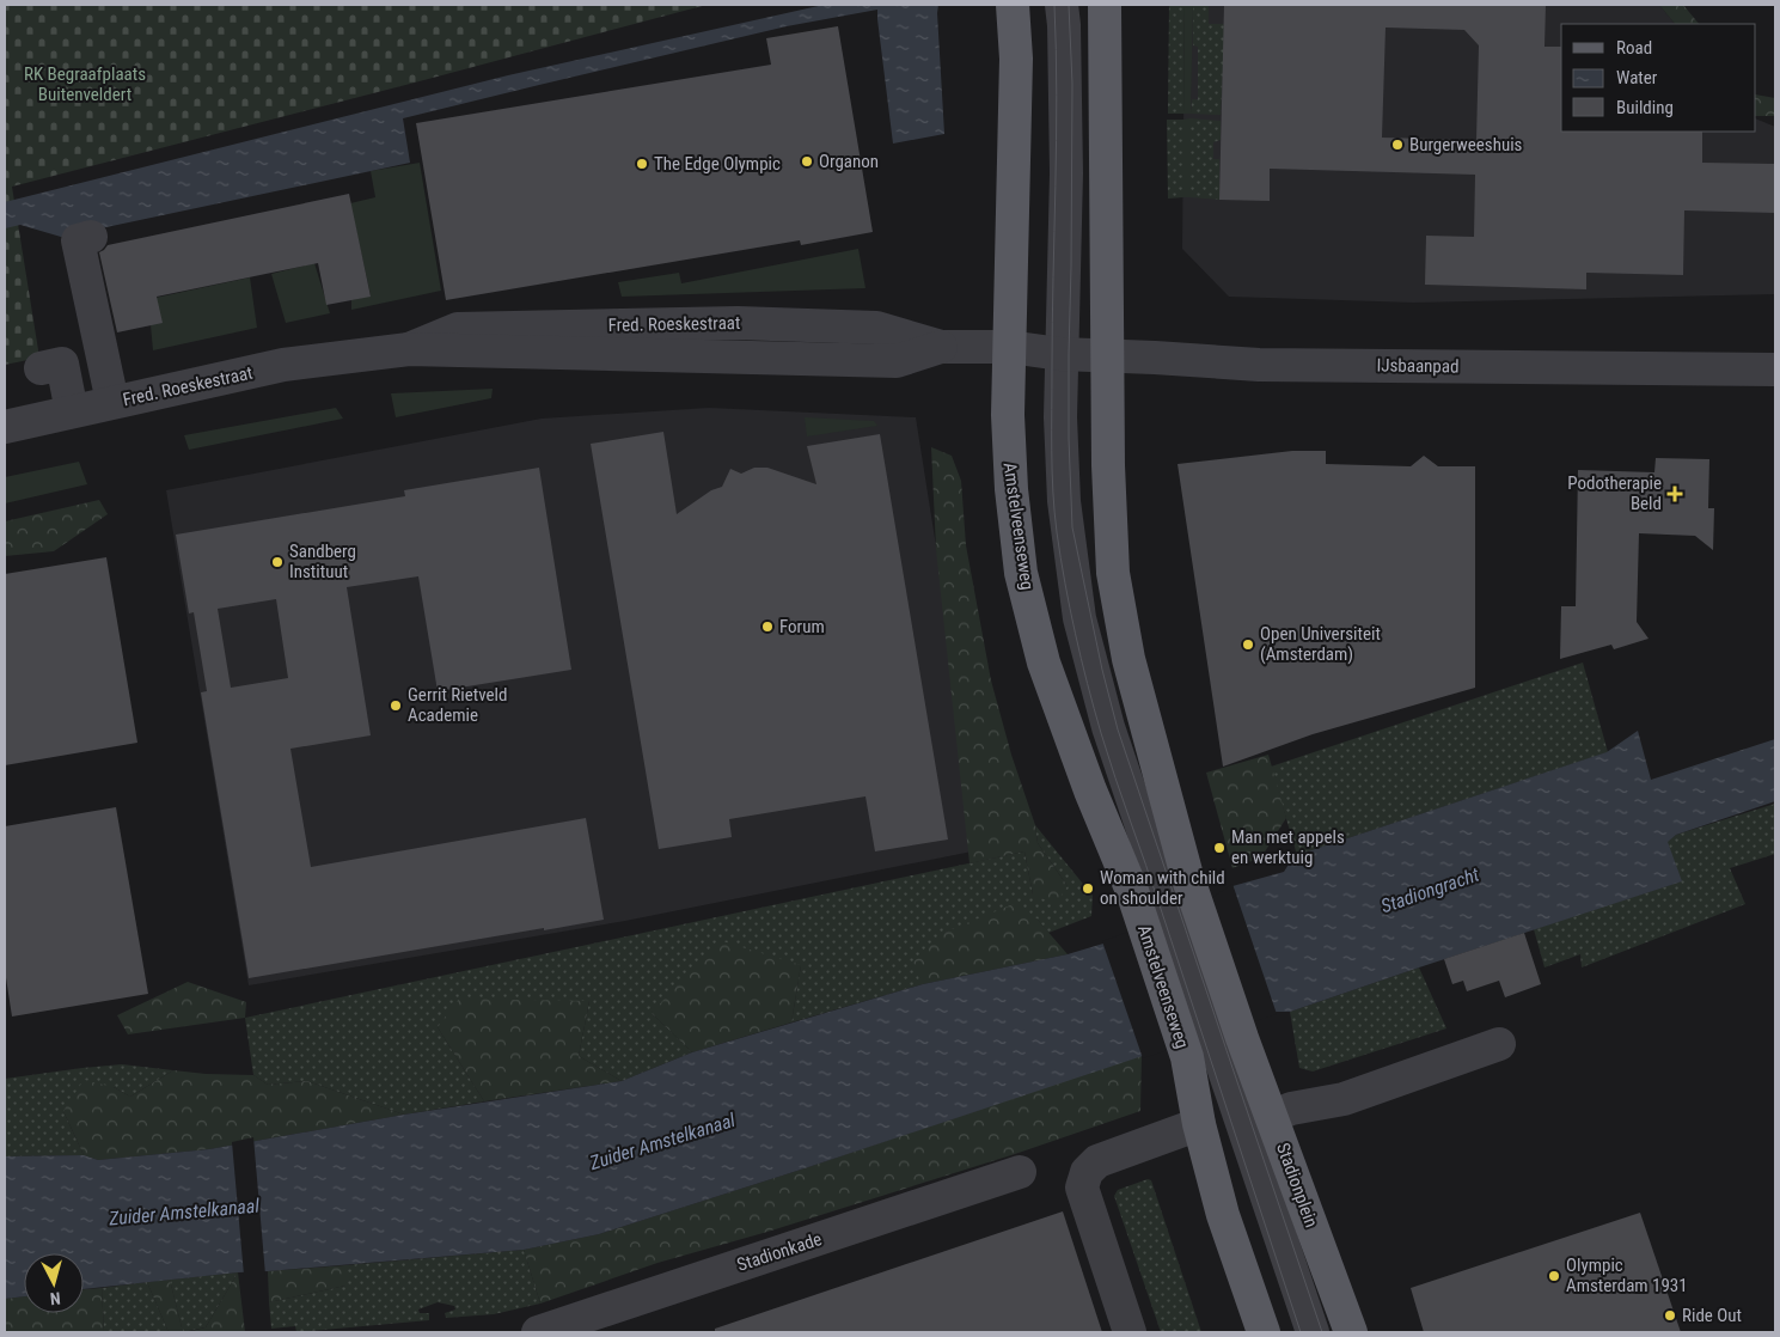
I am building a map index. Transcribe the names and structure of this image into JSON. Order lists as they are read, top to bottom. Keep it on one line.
{"streets":{"main road":["Amstelveenseweg","Stadionplein"],"street":["Fred. Roeskestraat","IJsbaanpad","Stadionkade"]},"crossings":[["Fred. Roeskestraat","IJsbaanpad"],["Fred. Roeskestraat","Amstelveenseweg"],["IJsbaanpad","Amstelveenseweg"],["Amstelveenseweg","Stadionplein"]],"water":["Stadiongracht","Zuider Amstelkanaal"],"parks":["RK Begraafplaats Buitenveldert"],"places":{"other":["Burgerweeshuis","Organon","The Edge Olympic","Sandberg Instituut","Forum","Open Universiteit (Amsterdam)","Gerrit Rietveld Academie","Man met appels en werktuig","Woman with child on shoulder","Olympic Amsterdam 1931","Ride Out"],"health":["Podotherapie Beld"]},"legend":["Road","Water","Building"],"north":"bottom"}
